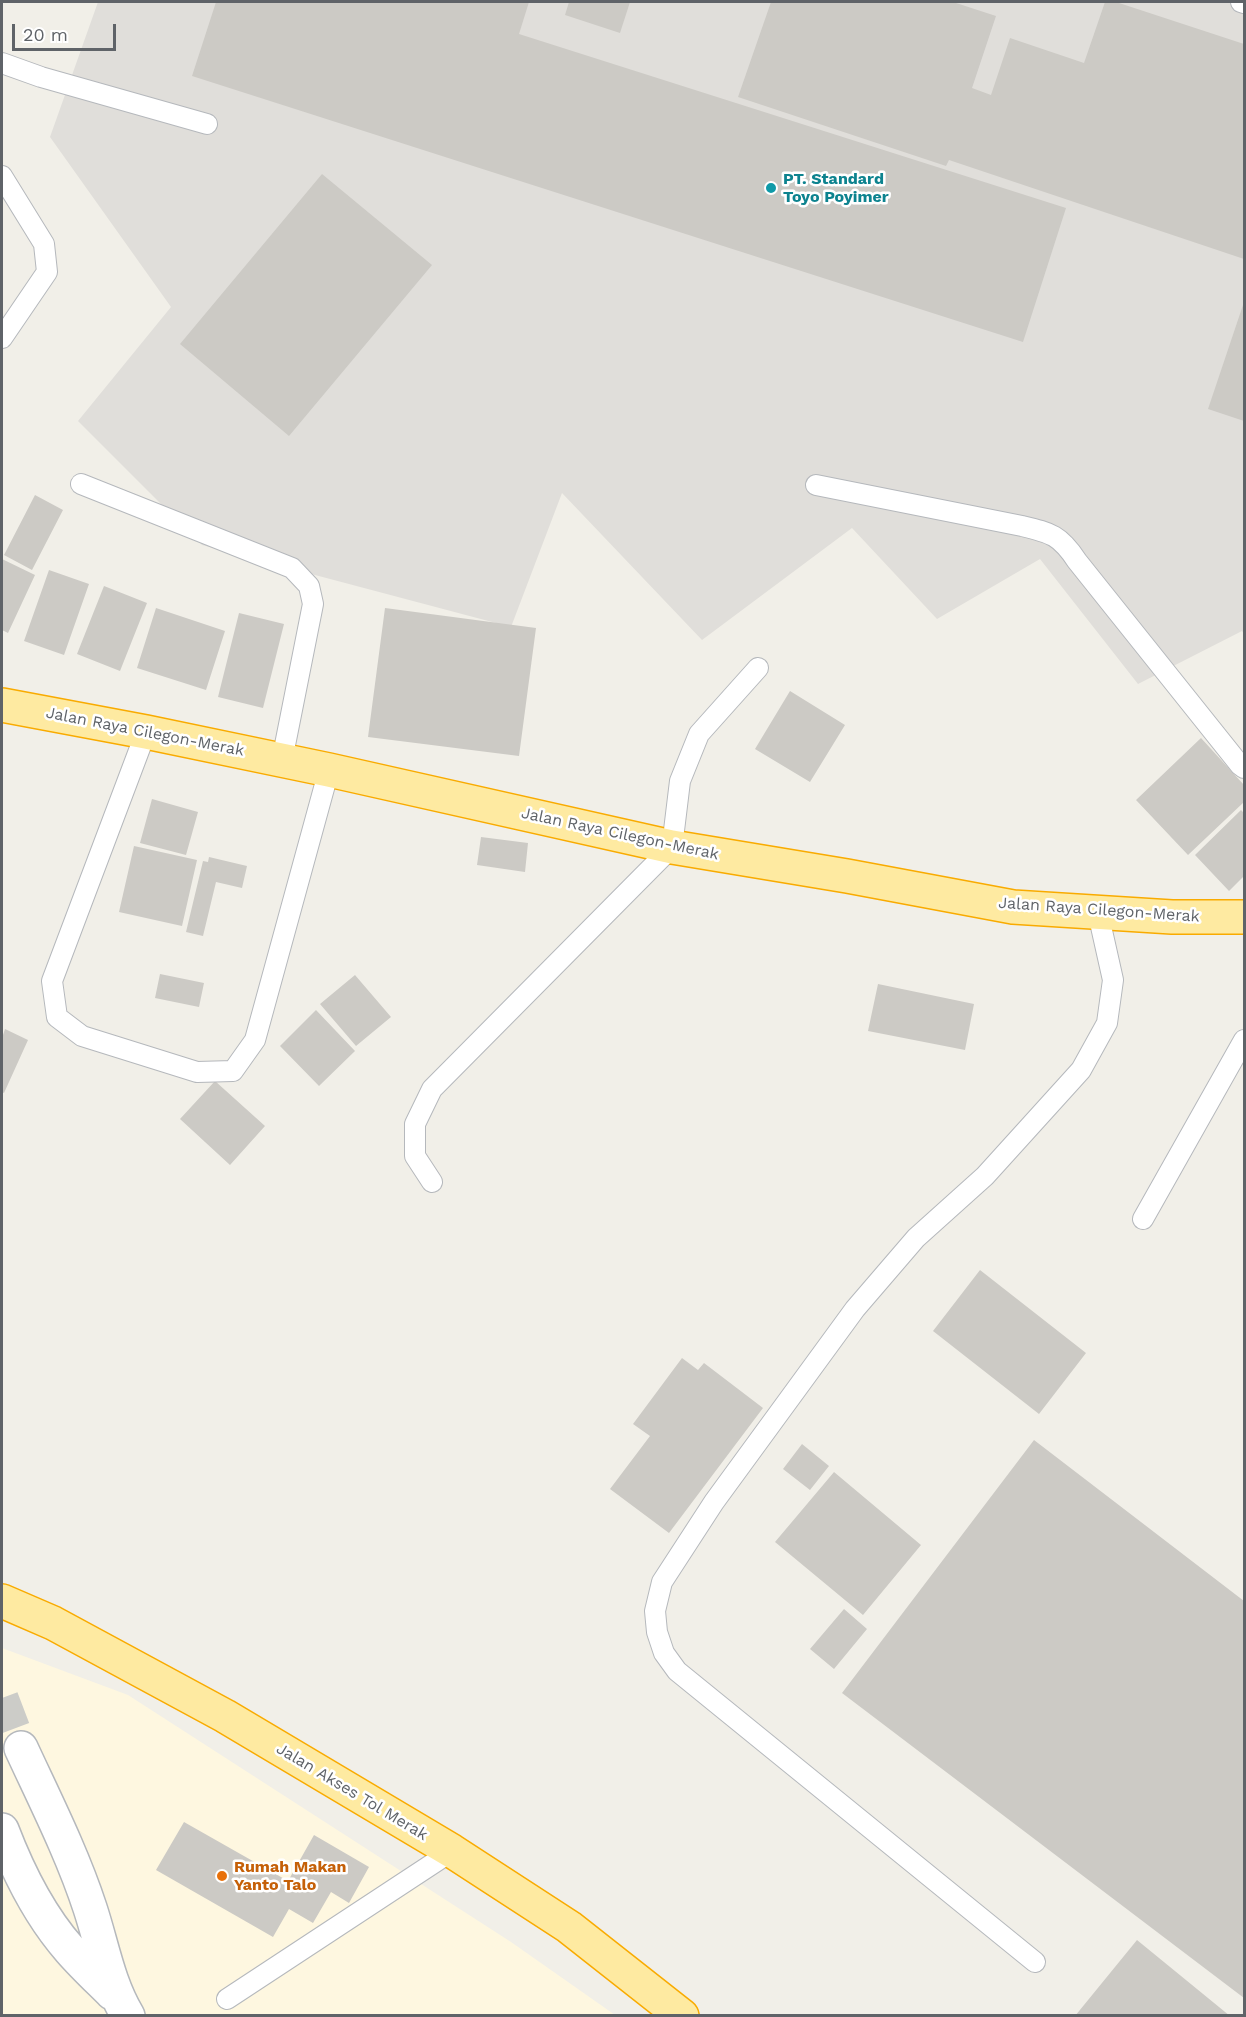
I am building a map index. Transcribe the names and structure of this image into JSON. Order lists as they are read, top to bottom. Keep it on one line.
{"streets":{"highway":["Jalan Raya Cilegon-Merak","Jalan Akses Tol Merak"]},"places":["PT. Standard Toyo Poyimer","Rumah Makan Yanto Talo"],"scale_bar":"20 m"}
